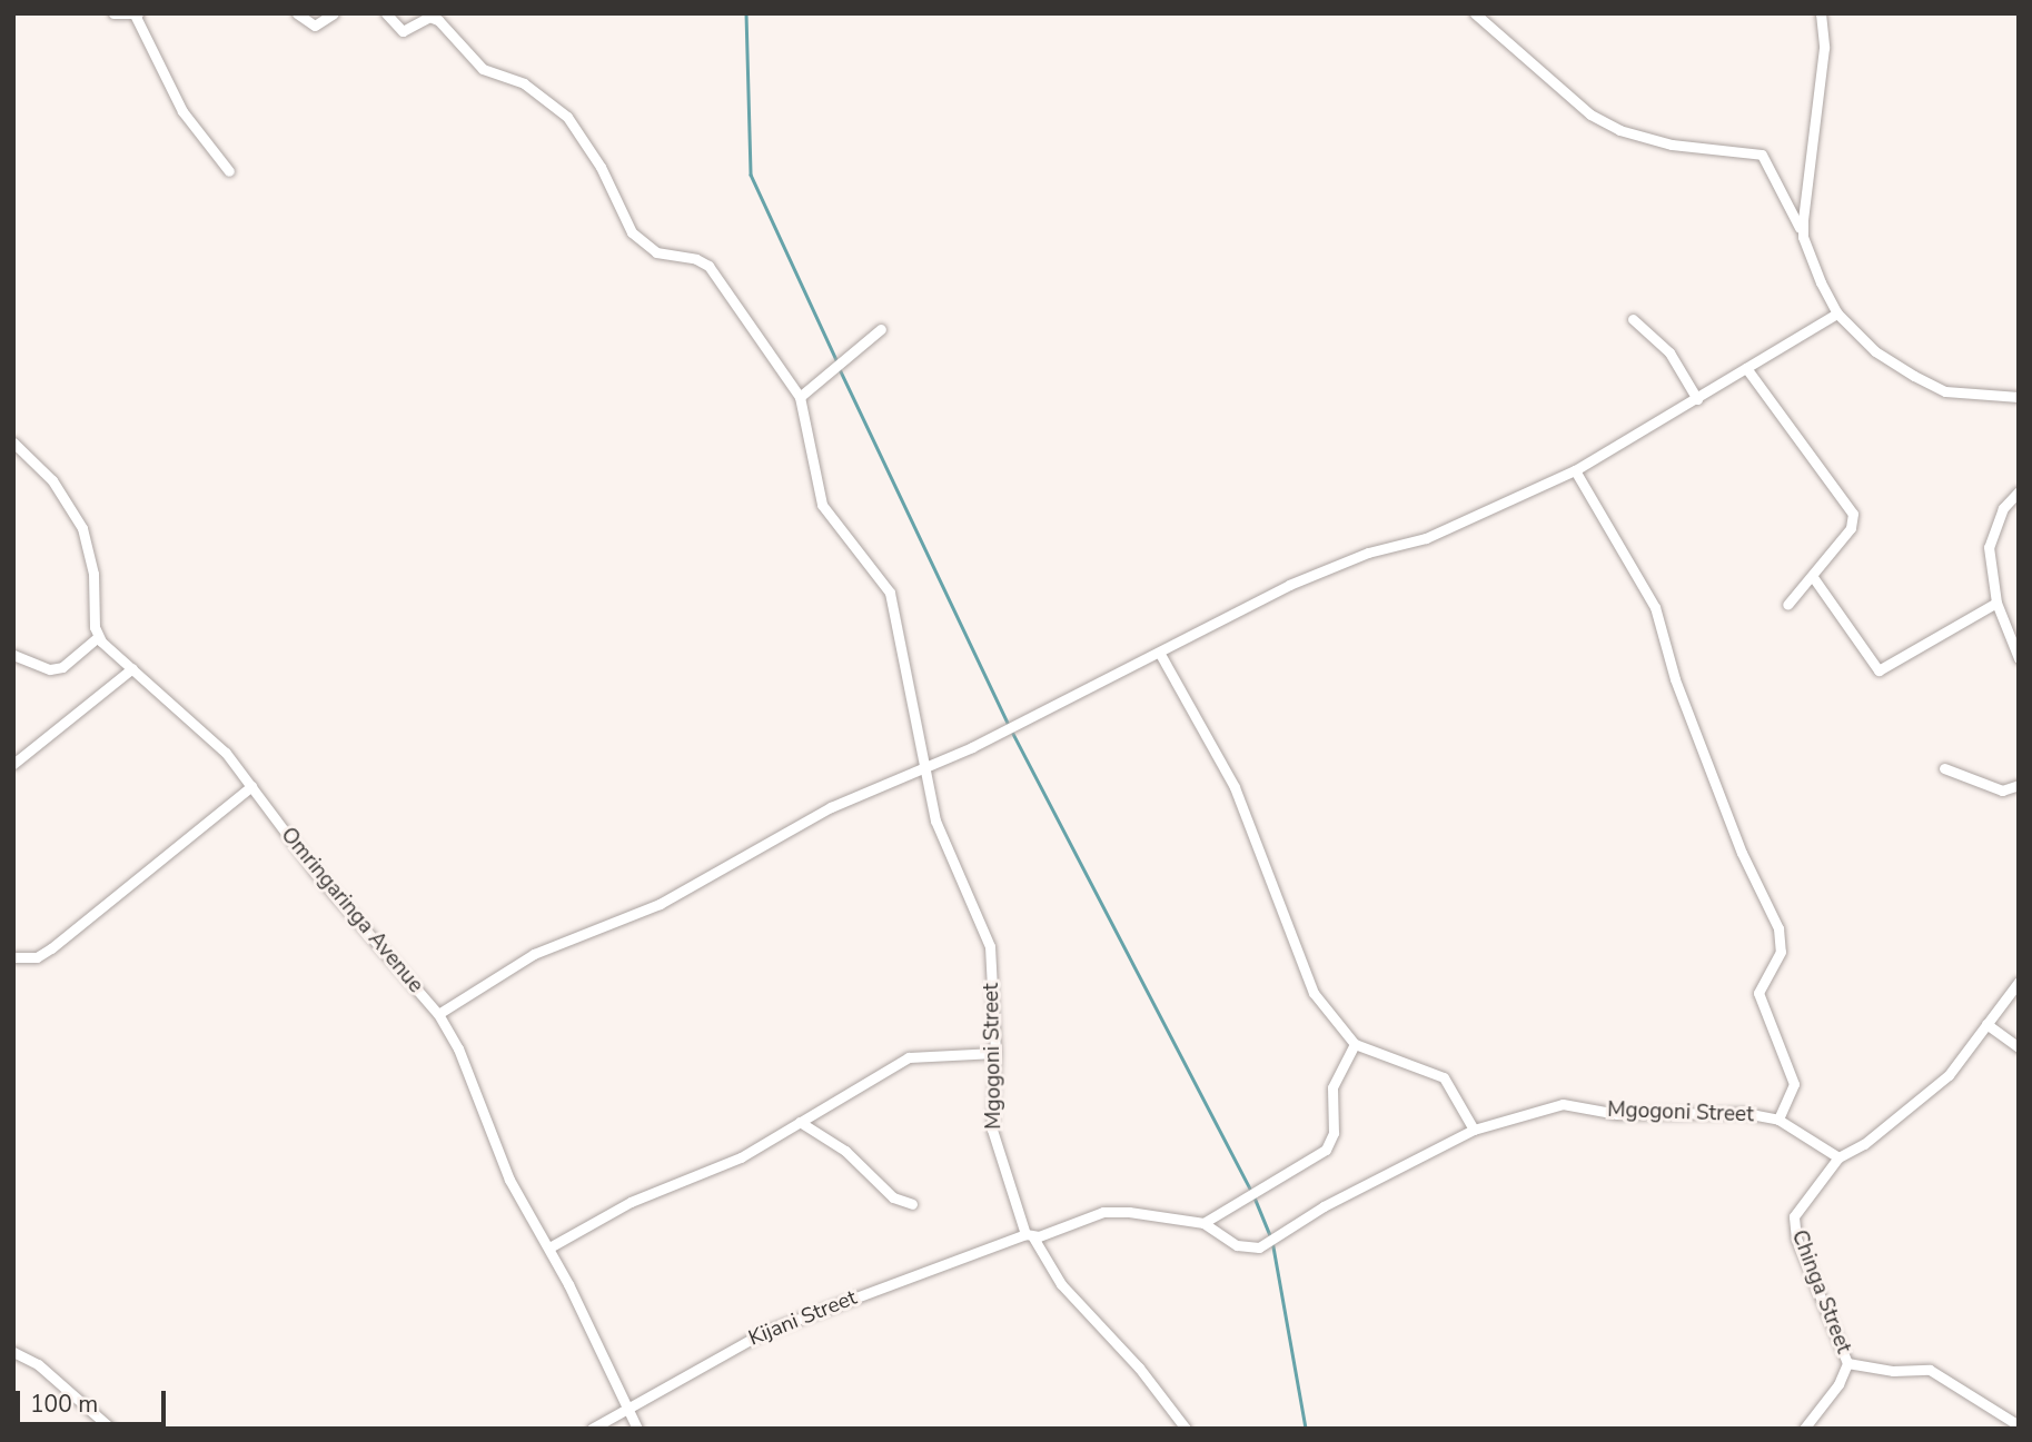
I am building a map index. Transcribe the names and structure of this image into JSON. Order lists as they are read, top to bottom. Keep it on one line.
{"streets":{"street":["Omringaringa Avenue","Mgogoni Street","Chinga Street","Kijani Street"]},"crossings":[["Omringaringa Avenue","Kijani Street"],["Mgogoni Street","Chinga Street"],["Mgogoni Street","Kijani Street"]],"scale_bar":"100 m"}
